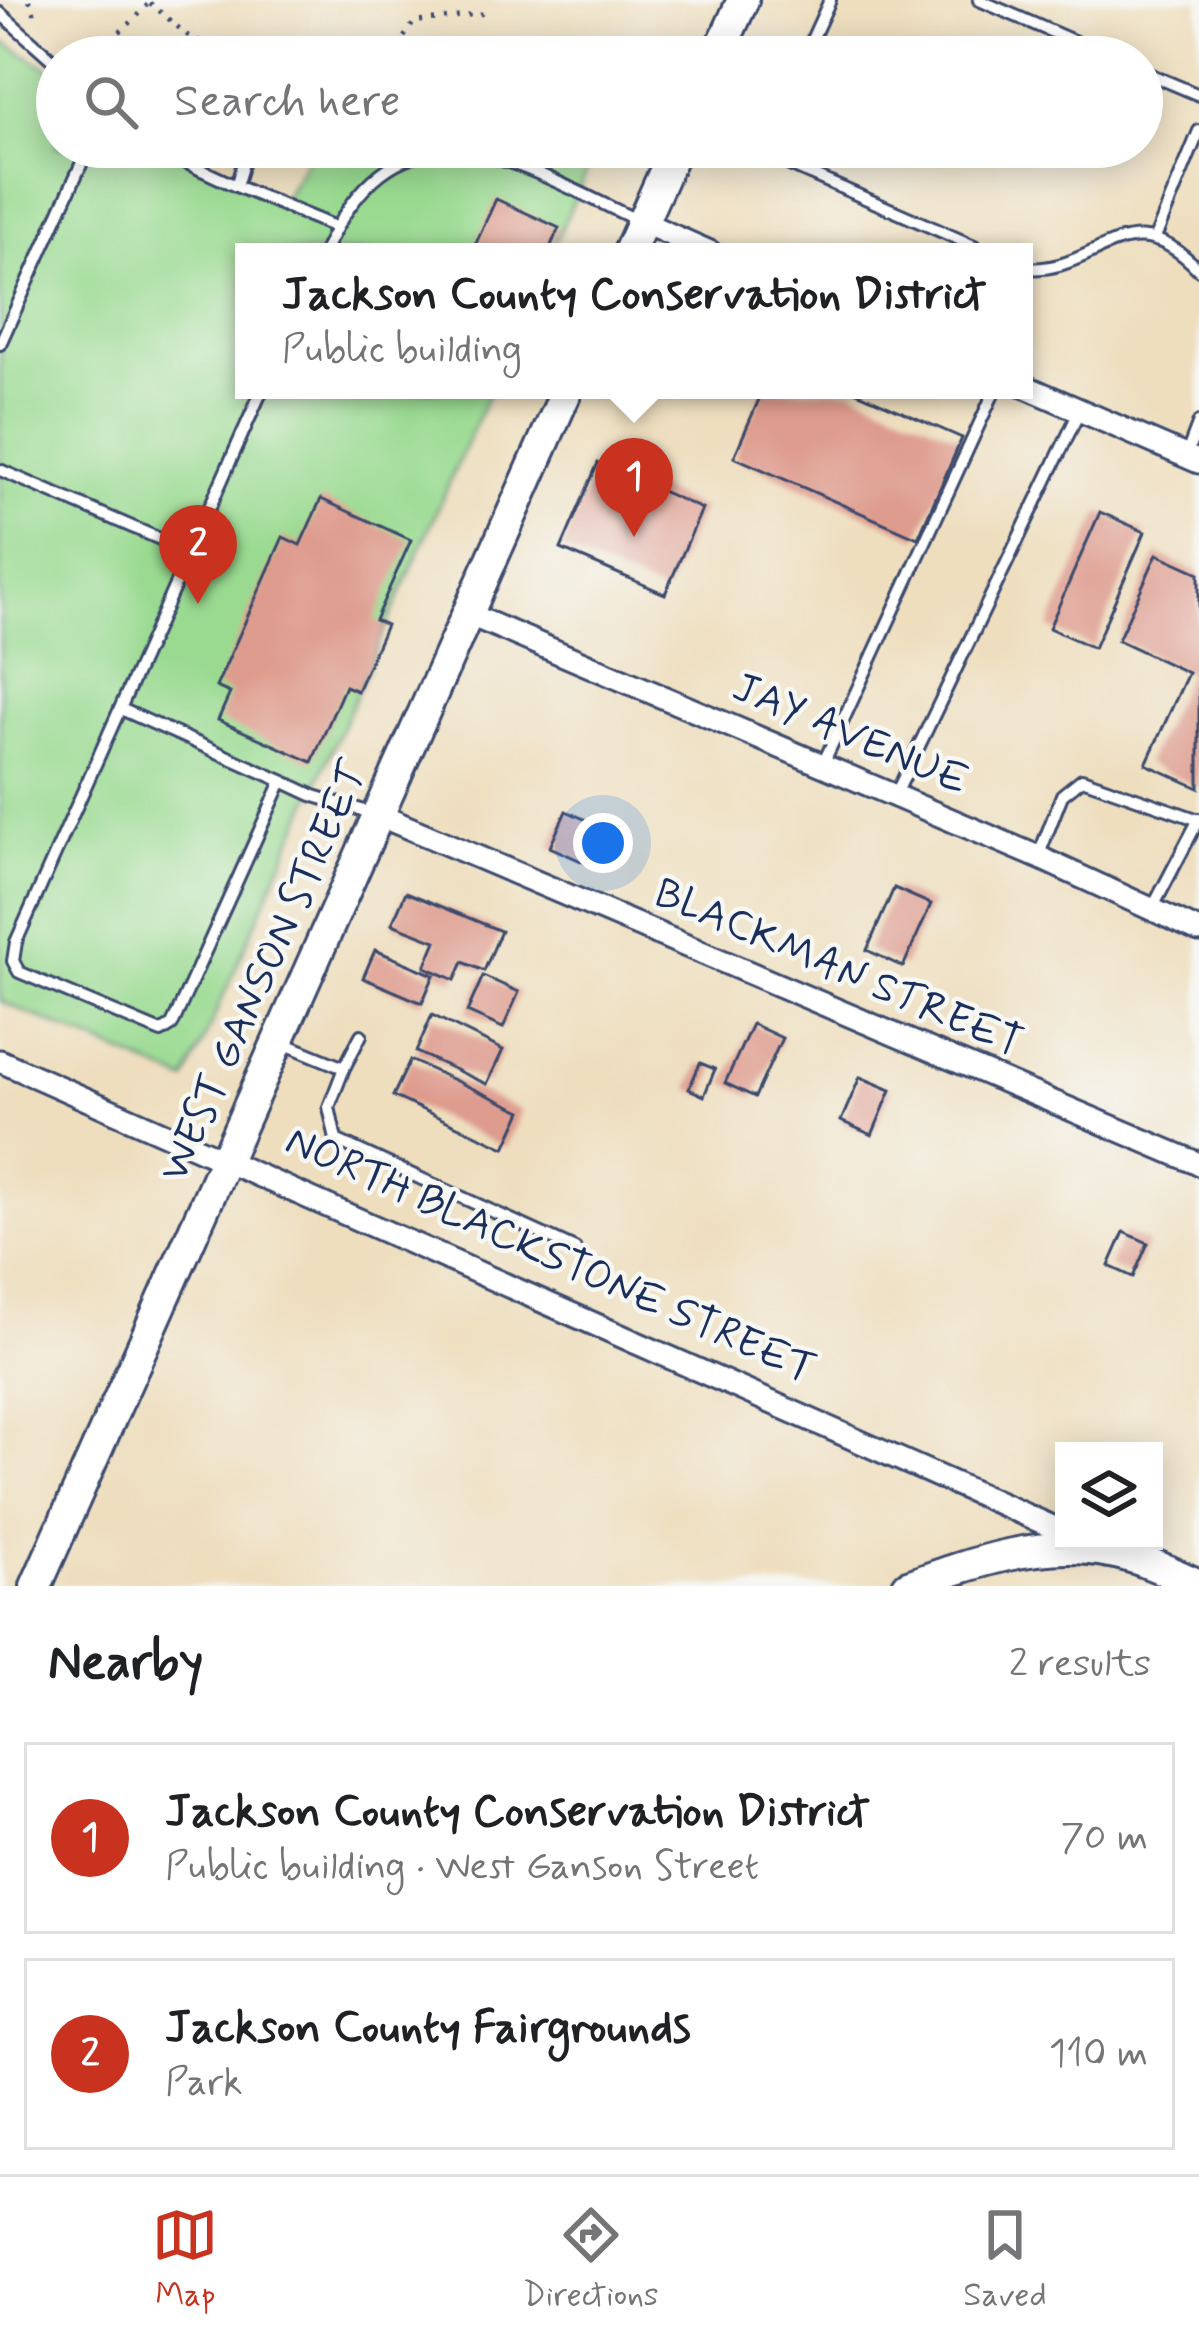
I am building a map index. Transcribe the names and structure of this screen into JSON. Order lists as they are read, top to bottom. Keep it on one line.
{"streets":{"street":["JAY AVENUE","BLACKMAN STREET","WEST GANSON STREET","NORTH BLACKSTONE STREET"]},"crossings":[["JAY AVENUE","WEST GANSON STREET"],["BLACKMAN STREET","WEST GANSON STREET"],["WEST GANSON STREET","NORTH BLACKSTONE STREET"]],"page":{"search":"Search here","popup":["Jackson County Conservation District","Public building"],"pins":["1","2"],"heading":["Nearby","2 results"],"list":[{"mark":"1","name":"Jackson County Conservation District","note":"Public building · West Ganson Street","value":"70 m"},{"mark":"2","name":"Jackson County Fairgrounds","note":"Park","value":"110 m"}],"nav":["Map","Directions","Saved"]}}
